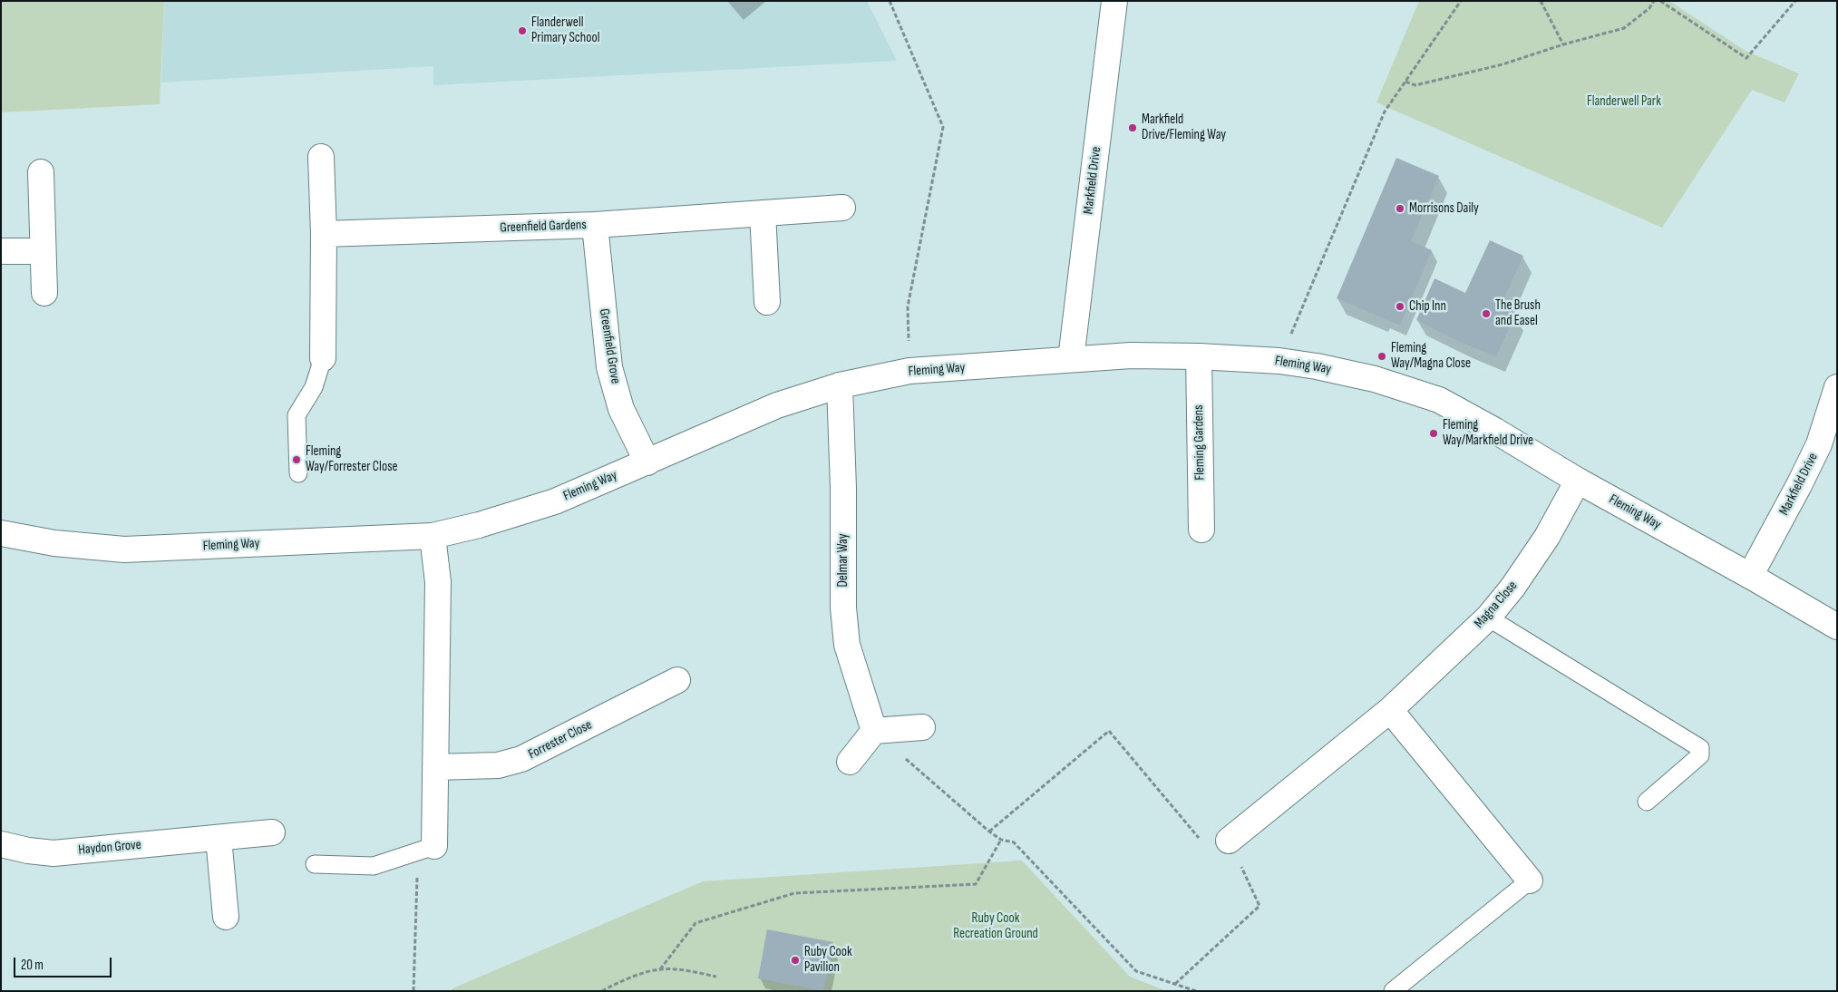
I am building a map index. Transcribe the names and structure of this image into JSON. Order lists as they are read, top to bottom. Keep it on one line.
{"streets":{"street":["Markfield Drive","Greenfield Gardens","Greenfield Grove","Fleming Way","Fleming Gardens","Delmar Way","Magna Close","Forrester Close","Haydon Grove"]},"crossings":[["Markfield Drive","Fleming Way"],["Greenfield Gardens","Greenfield Grove"],["Greenfield Grove","Fleming Way"],["Fleming Way","Fleming Gardens"],["Fleming Way","Delmar Way"],["Fleming Way","Magna Close"]],"parks":["Flanderwell Park","Ruby Cook Recreation Ground"],"places":["Flanderwell Primary School","Markfield Drive/Fleming Way","Morrisons Daily","Chip Inn","The Brush and Easel","Fleming Way/Magna Close","Fleming Way/Markfield Drive","Fleming Way/Forrester Close","Ruby Cook Pavilion"],"scale_bar":"20 m"}
